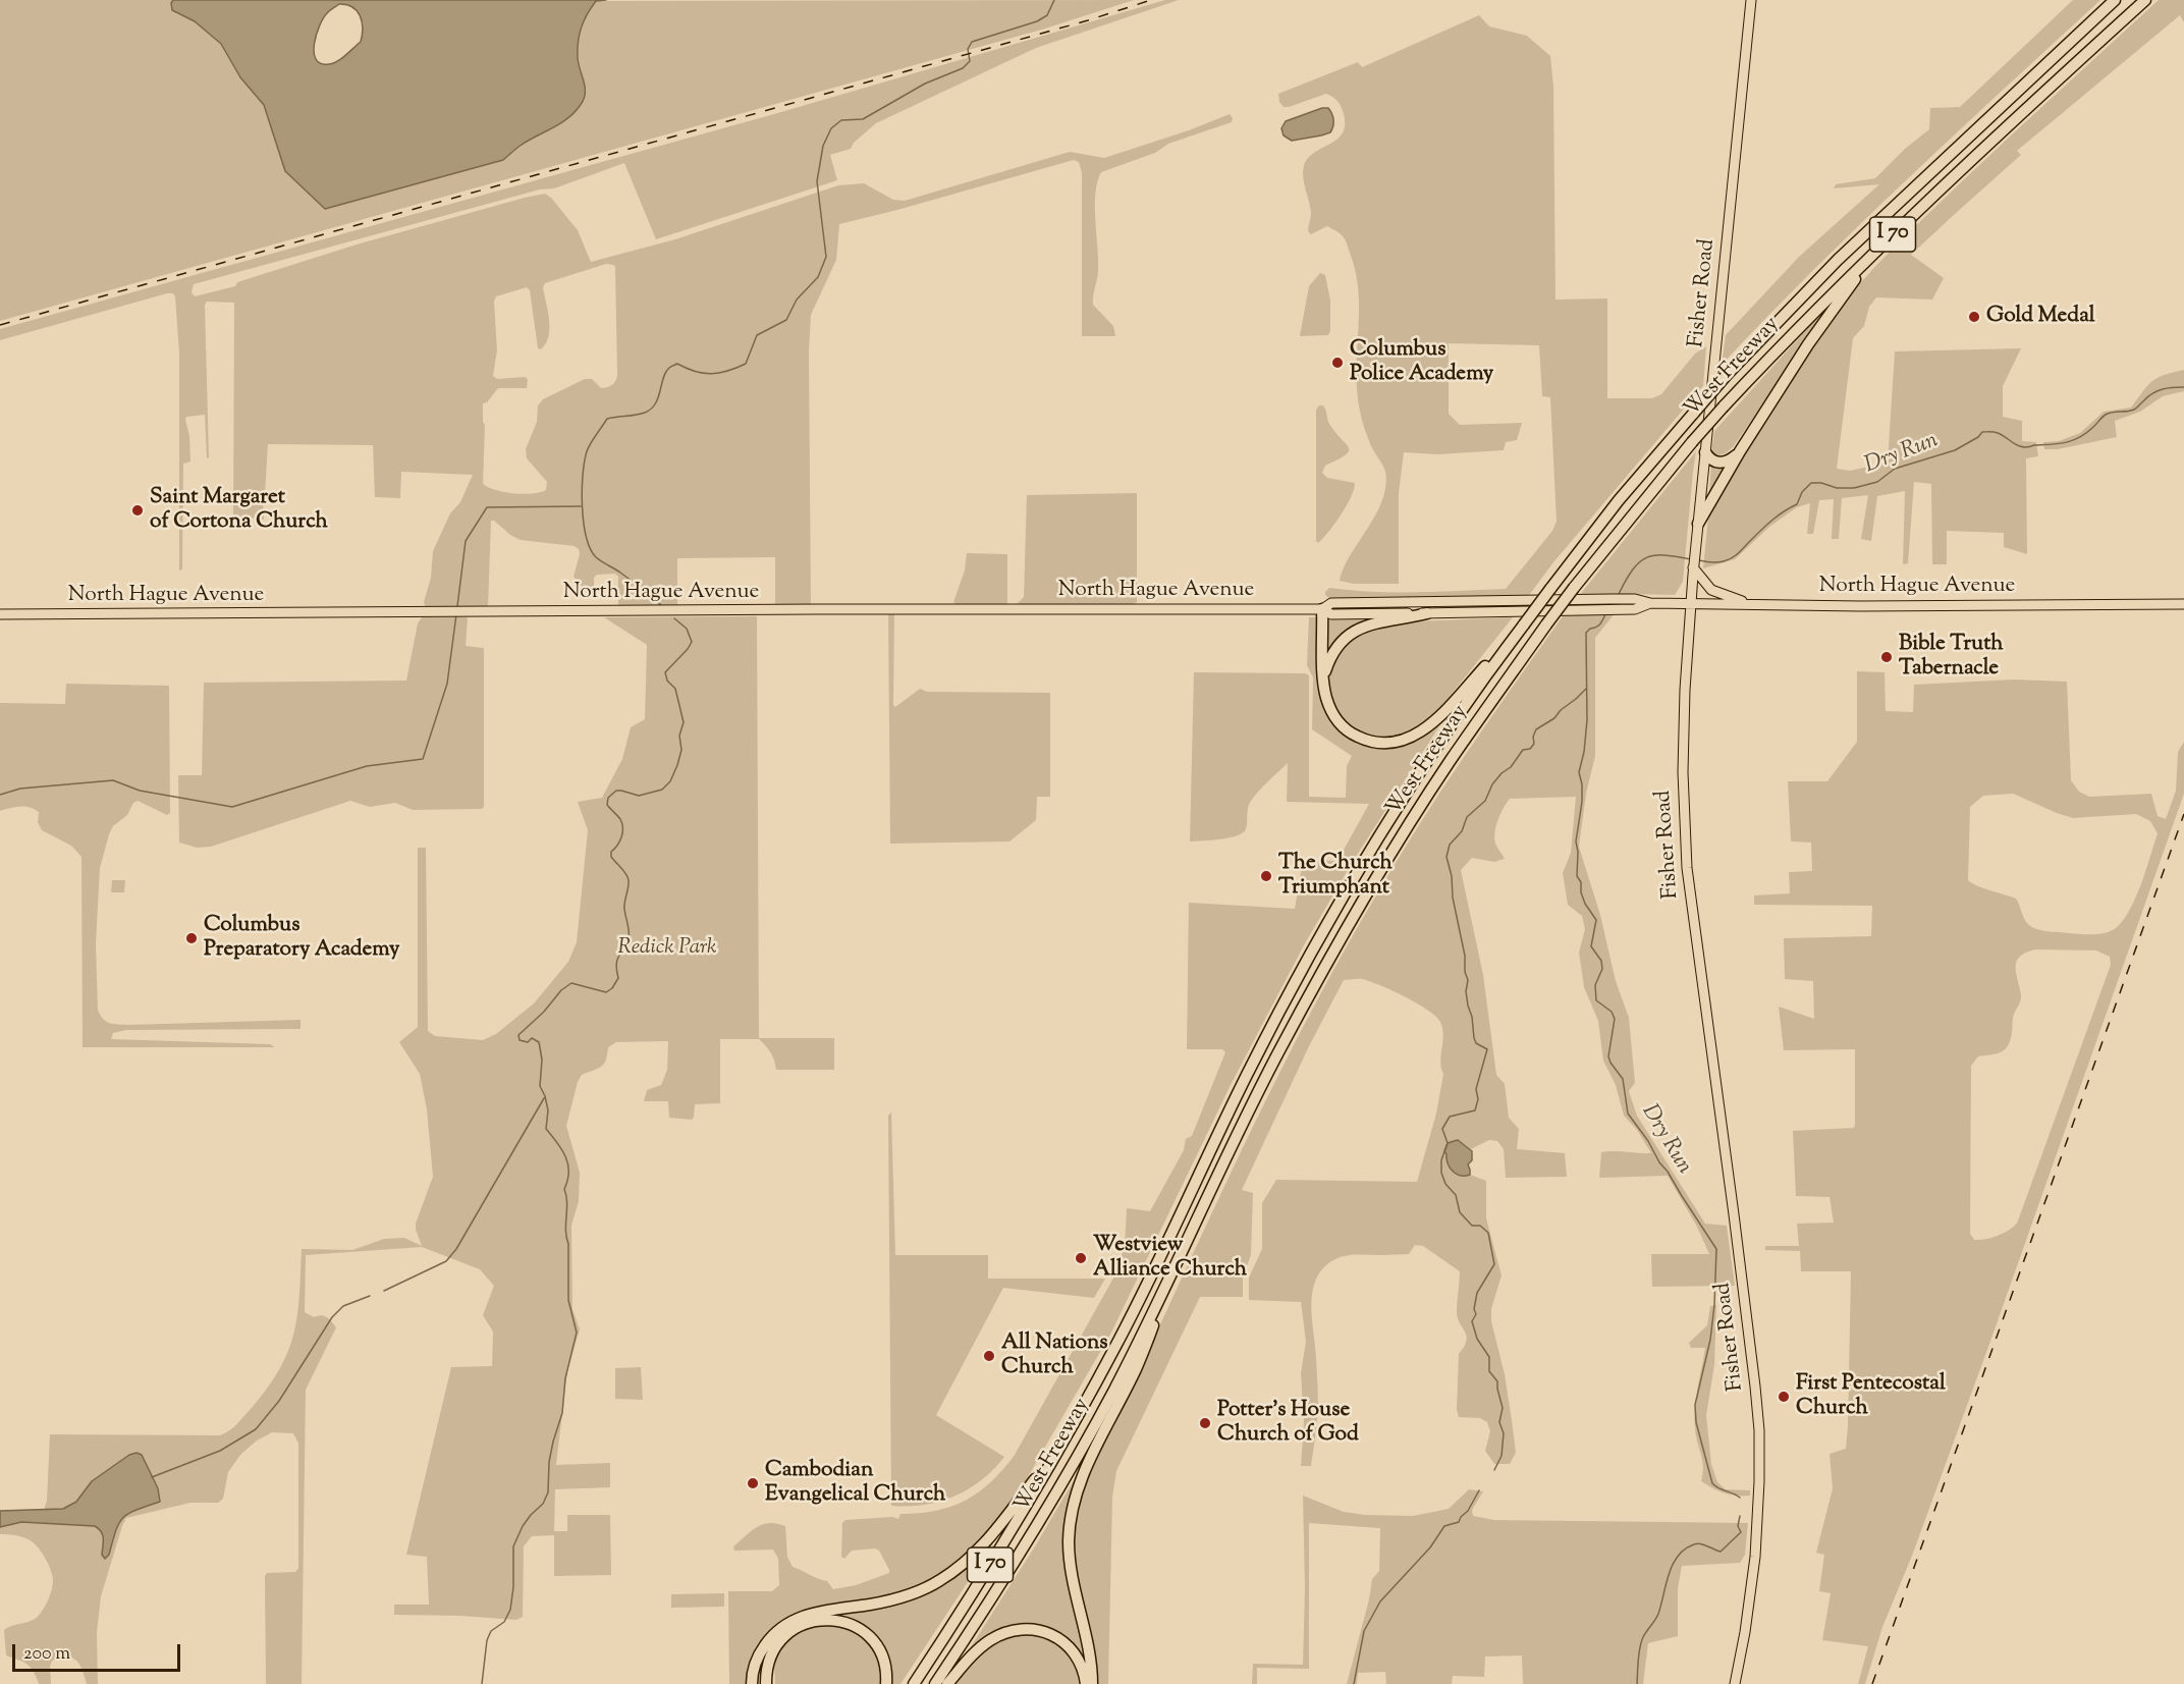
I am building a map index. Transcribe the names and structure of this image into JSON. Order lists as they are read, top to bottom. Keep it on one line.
{"streets":{"highway":["I 70","West Freeway"],"main road":["Fisher Road","North Hague Avenue"]},"crossings":[["Fisher Road","North Hague Avenue"]],"water":["Dry Run"],"parks":["Redick Park"],"places":["Gold Medal","Columbus Police Academy","Saint Margaret of Cortona Church","Bible Truth Tabernacle","The Church Triumphant","Columbus Preparatory Academy","Westview Alliance Church","All Nations Church","First Pentecostal Church","Potter's House Church of God","Cambodian Evangelical Church"],"scale_bar":"200 m"}
